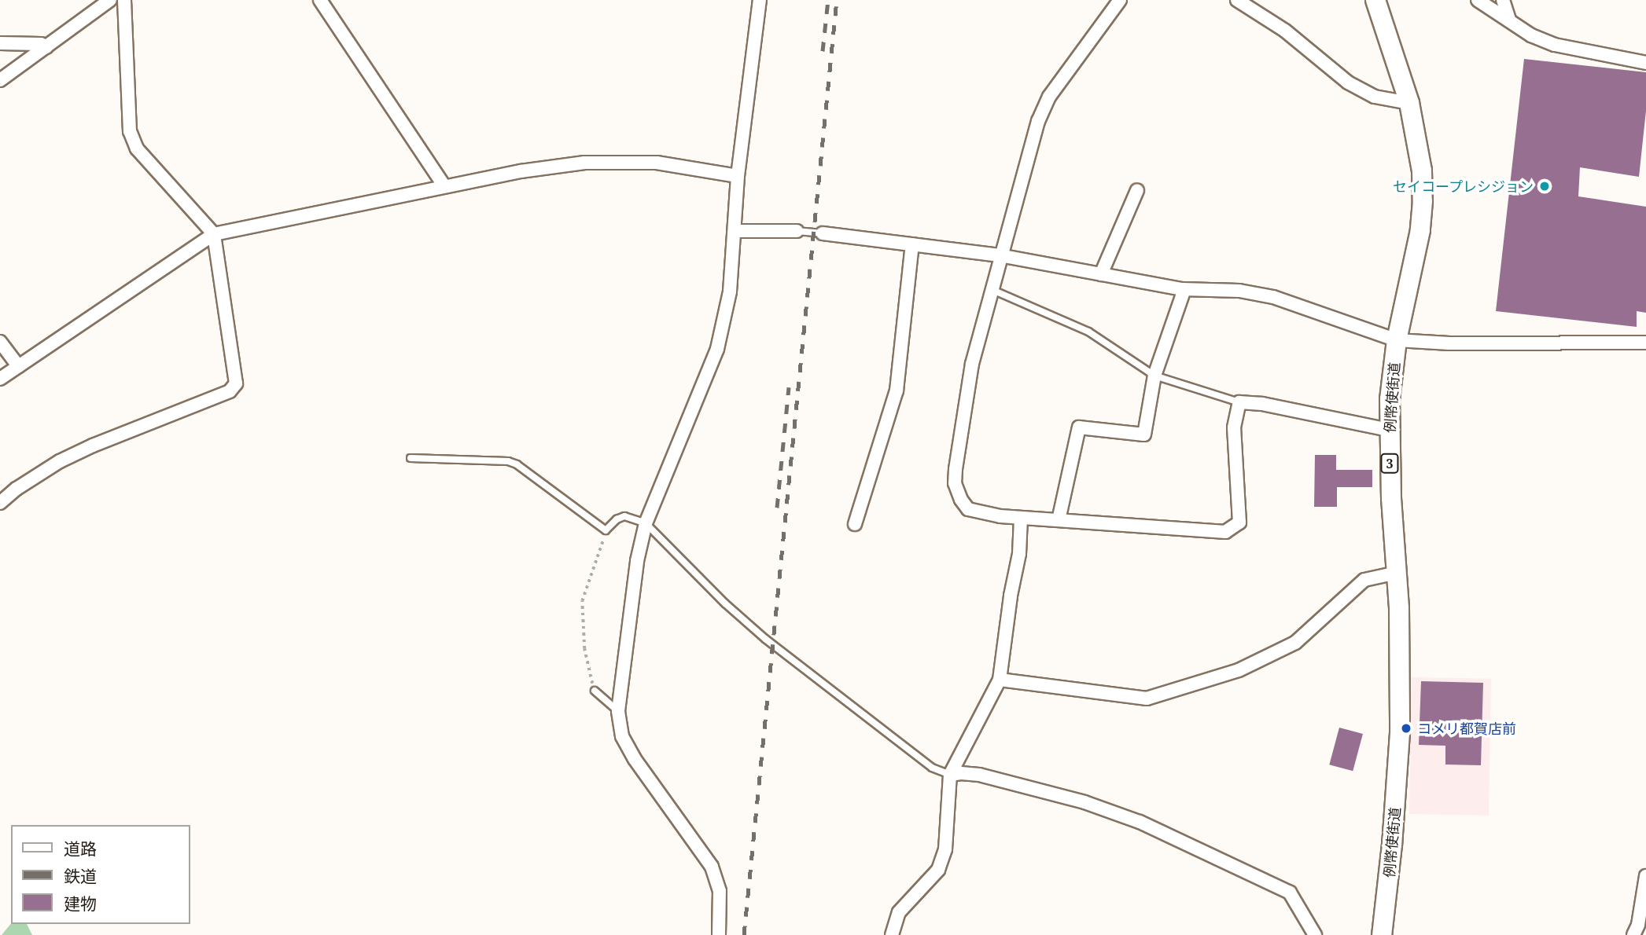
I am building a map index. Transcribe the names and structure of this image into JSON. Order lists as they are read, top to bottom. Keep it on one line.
{"streets":{"main road":["例幣使街道","3"]},"places":["セイコープレシジョン","コメリ都賀店前"],"legend":["道路","鉄道","建物"]}
